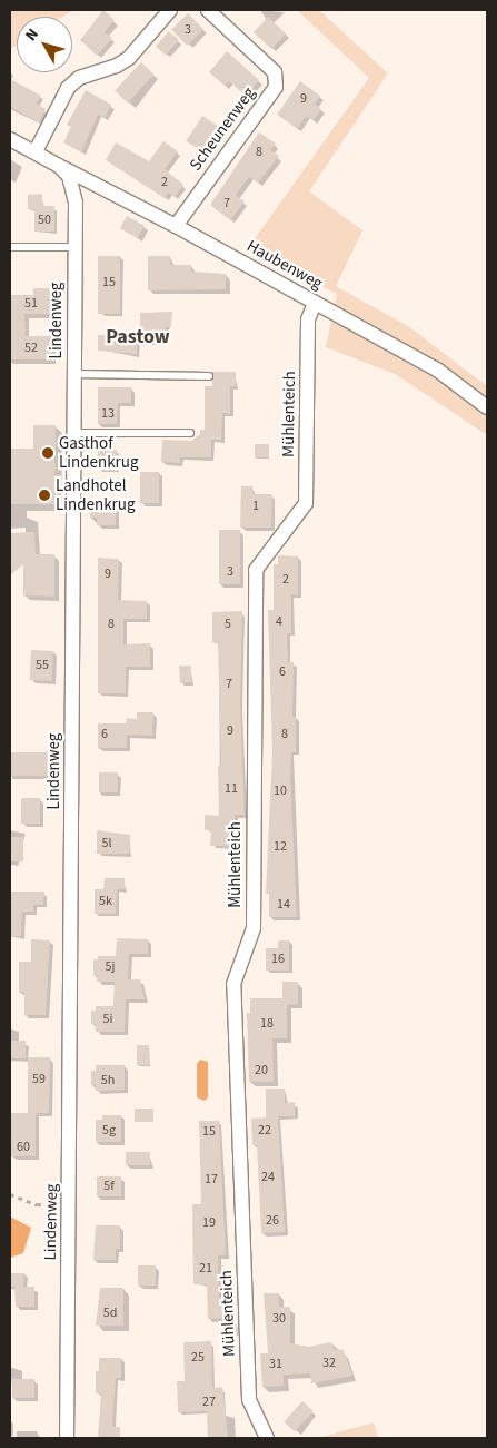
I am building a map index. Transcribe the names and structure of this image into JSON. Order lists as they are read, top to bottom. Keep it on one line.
{"streets":{"street":["Scheunenweg","Haubenweg","Lindenweg","Mühlenteich"]},"crossings":[["Scheunenweg","Haubenweg"],["Haubenweg","Lindenweg"],["Haubenweg","Mühlenteich"]],"districts":["Pastow"],"places":["Gasthof Lindenkrug","Landhotel Lindenkrug"],"house_numbers":["3","9","8","2","7","50","15","51","52","13","1","3","9","2","4","8","5","55","6","7","9","6","8","11","10","5l","12","5k","14","16","5j","5i","18","20","59","5h","5g","22","15","60","24","17","5f","26","19","21","5d","30","25","32","31","27"],"north":"top left"}
